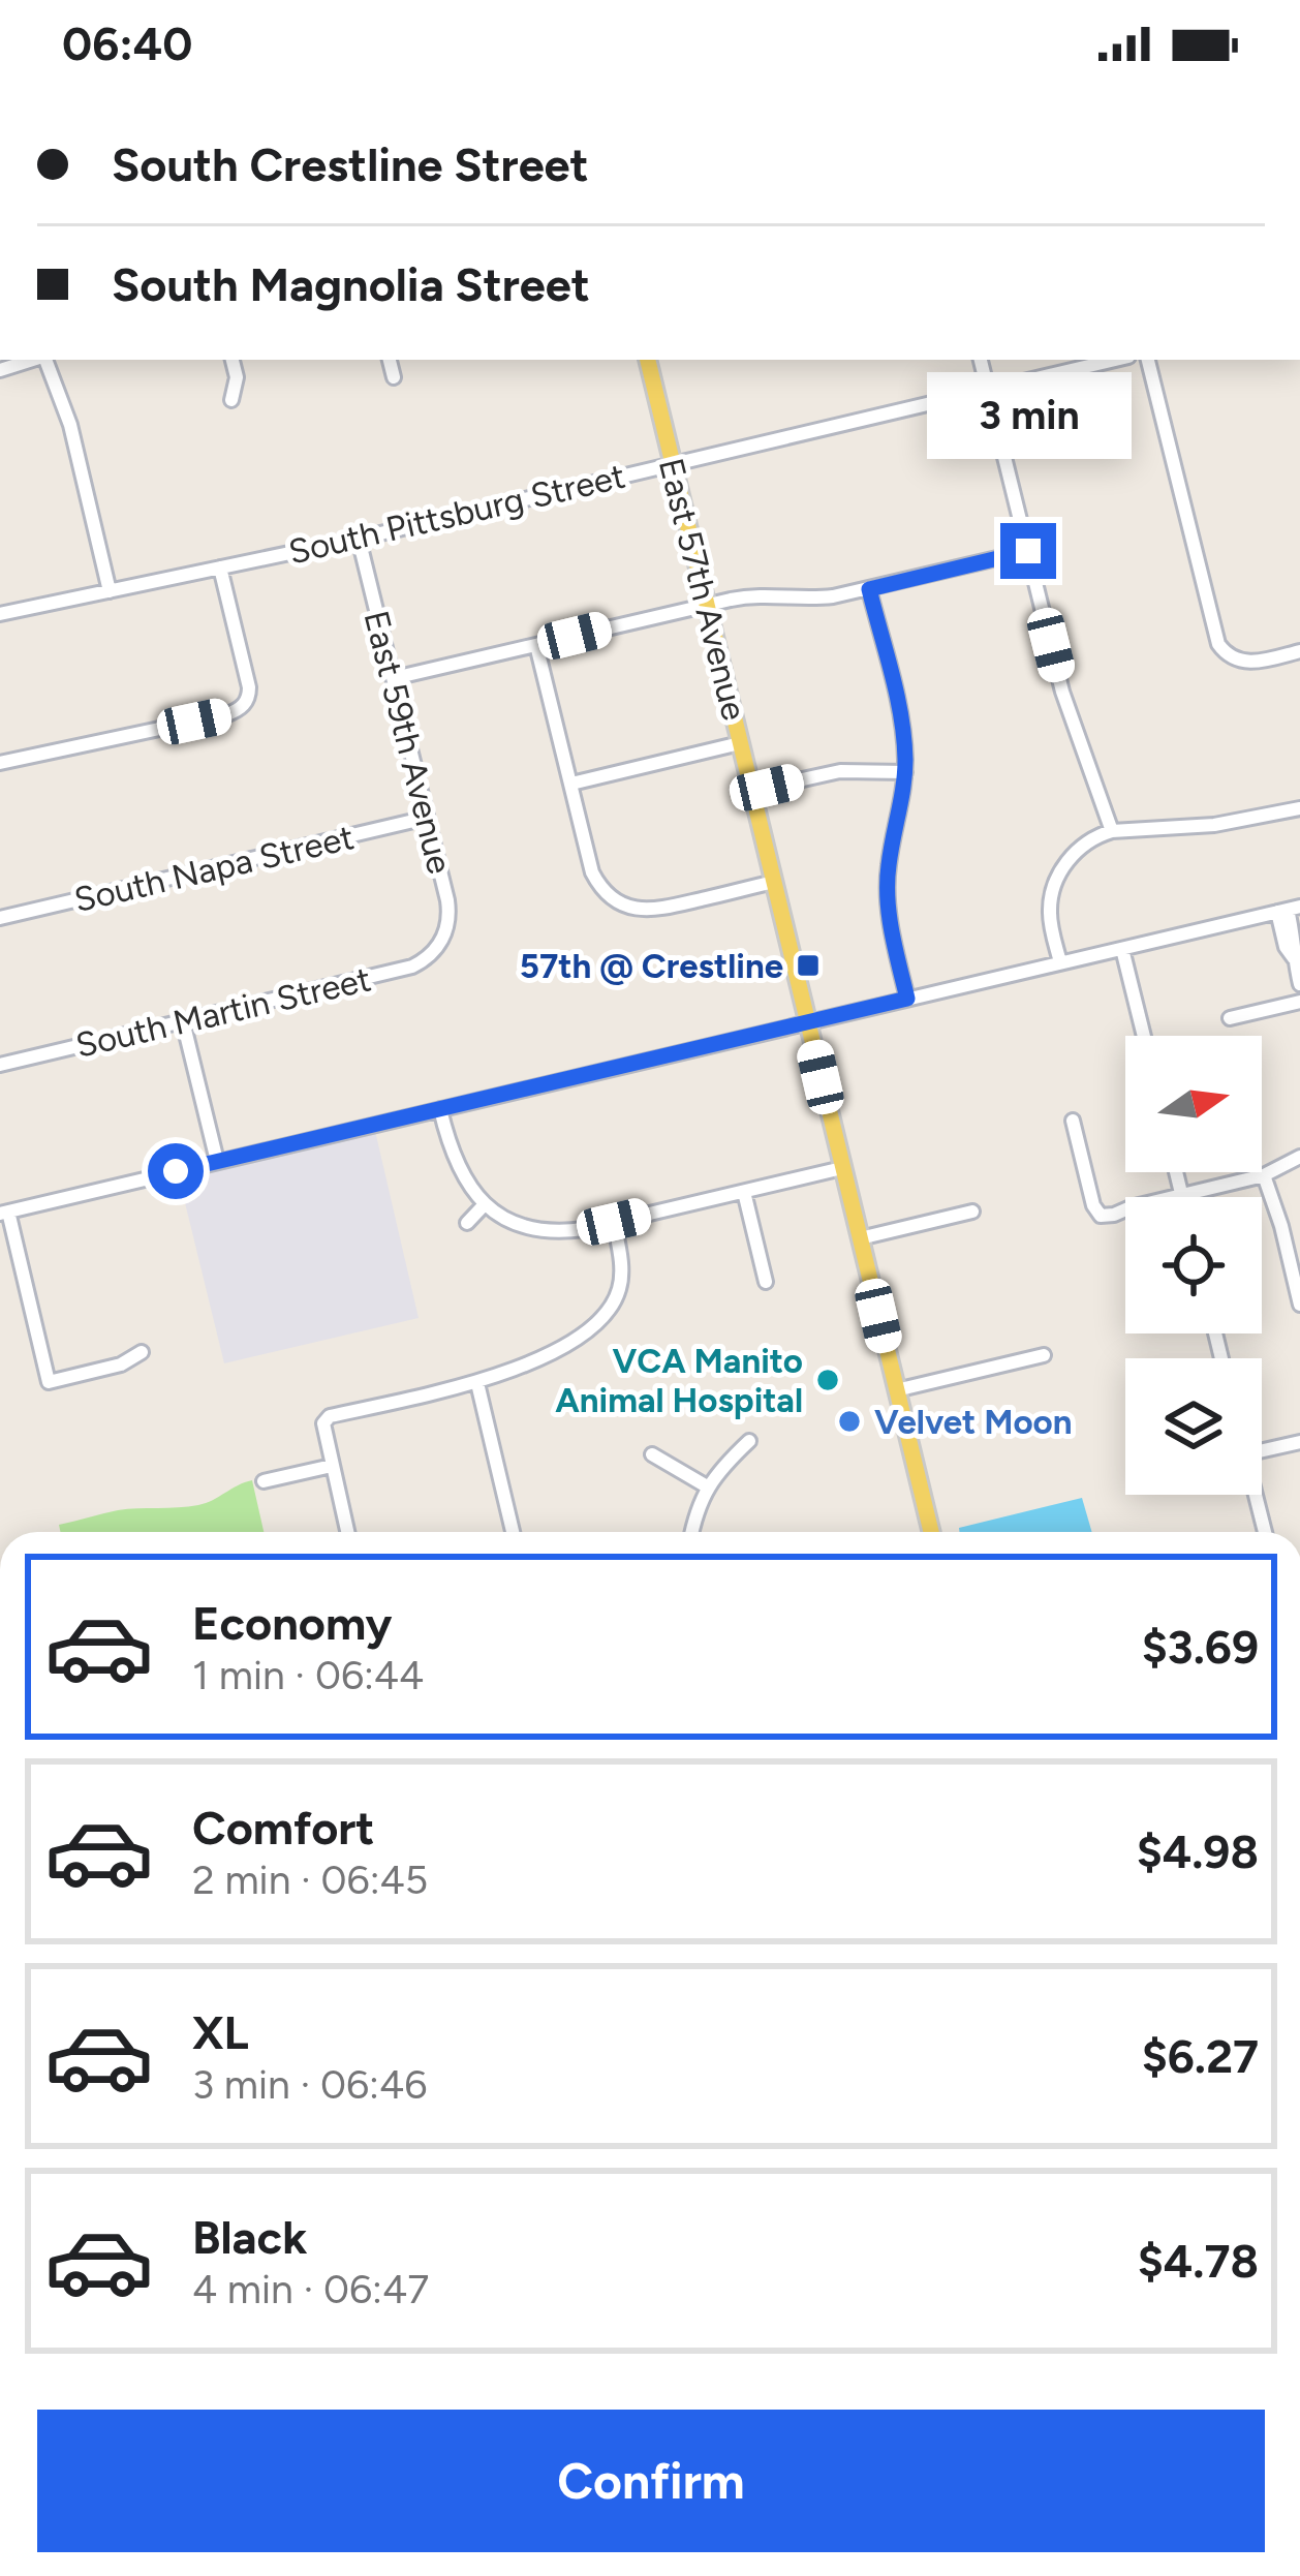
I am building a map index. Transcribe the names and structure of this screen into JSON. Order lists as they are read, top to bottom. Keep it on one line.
{"streets":{"main road":["East 57th Avenue"],"street":["South Pittsburg Street","East 59th Avenue","South Napa Street","South Martin Street"]},"crossings":[["South Pittsburg Street","East 57th Avenue"],["South Pittsburg Street","East 59th Avenue"],["East 59th Avenue","South Napa Street"],["East 59th Avenue","South Martin Street"]],"places":{"transit":["57th @ Crestline"],"other":["VCA Manito Animal Hospital","Velvet Moon"]},"north":"right","page":{"status":"06:40","banner":["South Crestline Street","South Magnolia Street"],"bubble":"3 min","list":[{"name":"Economy","note":"1 min · 06:44","value":"$3.69"},{"name":"Comfort","note":"2 min · 06:45","value":"$4.98"},{"name":"XL","note":"3 min · 06:46","value":"$6.27"},{"name":"Black","note":"4 min · 06:47","value":"$4.78"}],"buttons":"Confirm"}}
